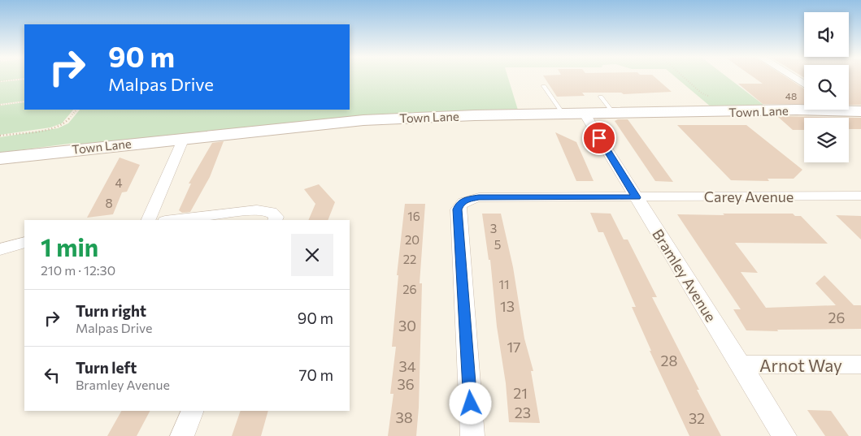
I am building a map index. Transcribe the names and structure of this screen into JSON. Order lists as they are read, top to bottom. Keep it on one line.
{"streets":{"main road":["Town Lane"],"street":["Carey Avenue","Bramley Avenue","Arnot Way"]},"crossings":[["Town Lane","Bramley Avenue"],["Carey Avenue","Bramley Avenue"],["Bramley Avenue","Arnot Way"]],"house_numbers":["48","4","8","16","3","20","5","22","11","26","13","26","30","17","28","34","36","21","23","38","32"],"page":{"turn":["90 m","Malpas Drive"],"heading":["1 min","210 m · 12:30"],"list":[{"name":"Turn right","note":"Malpas Drive","value":"90 m"},{"name":"Turn left","note":"Bramley Avenue","value":"70 m"}]}}
